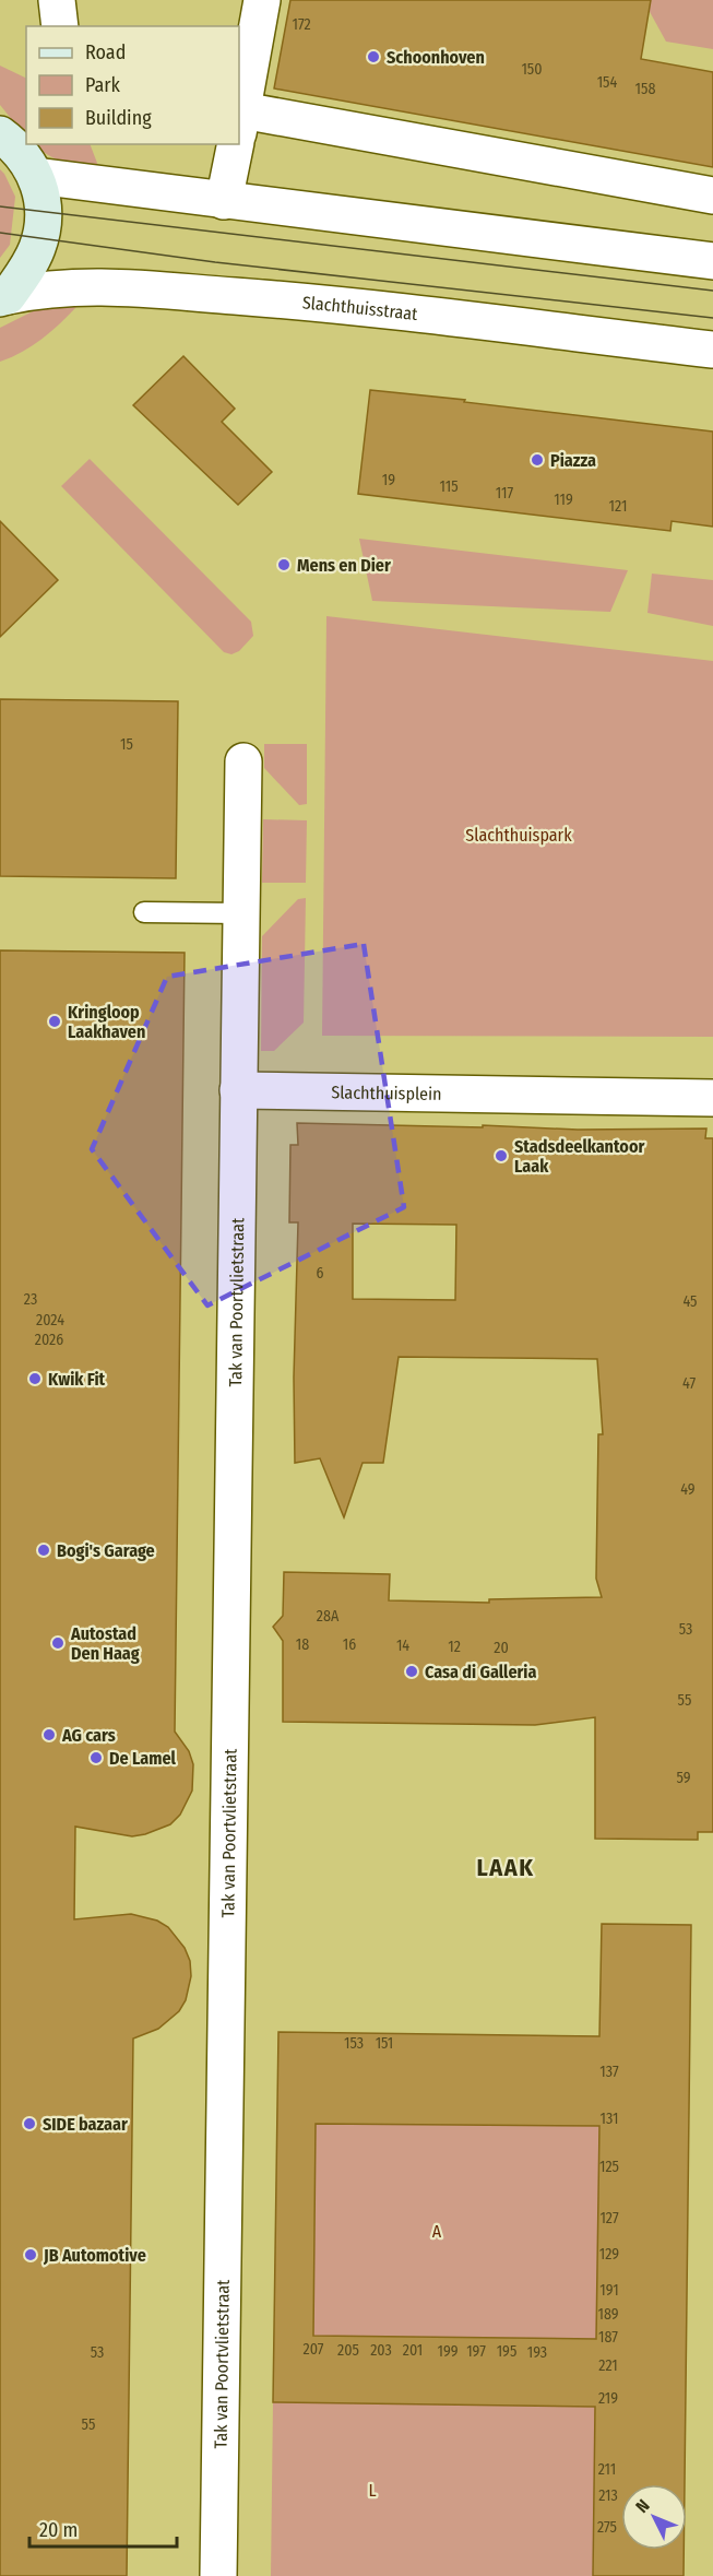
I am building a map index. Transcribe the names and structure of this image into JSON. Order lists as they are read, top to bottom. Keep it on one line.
{"streets":{"street":["Slachthuisstraat","Slachthuisplein","Tak van Poortvlietstraat"]},"crossings":[["Slachthuisplein","Tak van Poortvlietstraat"]],"districts":["LAAK"],"parks":["Slachthuispark","A","L"],"places":["Schoonhoven","Piazza","Mens en Dier","Kringloop Laakhaven","Stadsdeelkantoor Laak","Kwik Fit","Bogi's Garage","Autostad Den Haag","Casa di Galleria","AG cars","De Lamel","SIDE bazaar","JB Automotive"],"house_numbers":["172","150","154","158","19","115","117","119","121","15","6","23","45","2024","2026","47","49","28A","53","18","16","14","12","20","55","59","153","151","137","131","125","127","129","191","189","187","207","205","203","201","199","197","195","53","193","221","219","55","211","213","275"],"legend":["Road","Park","Building"],"scale_bar":"20 m","north":"top left"}
